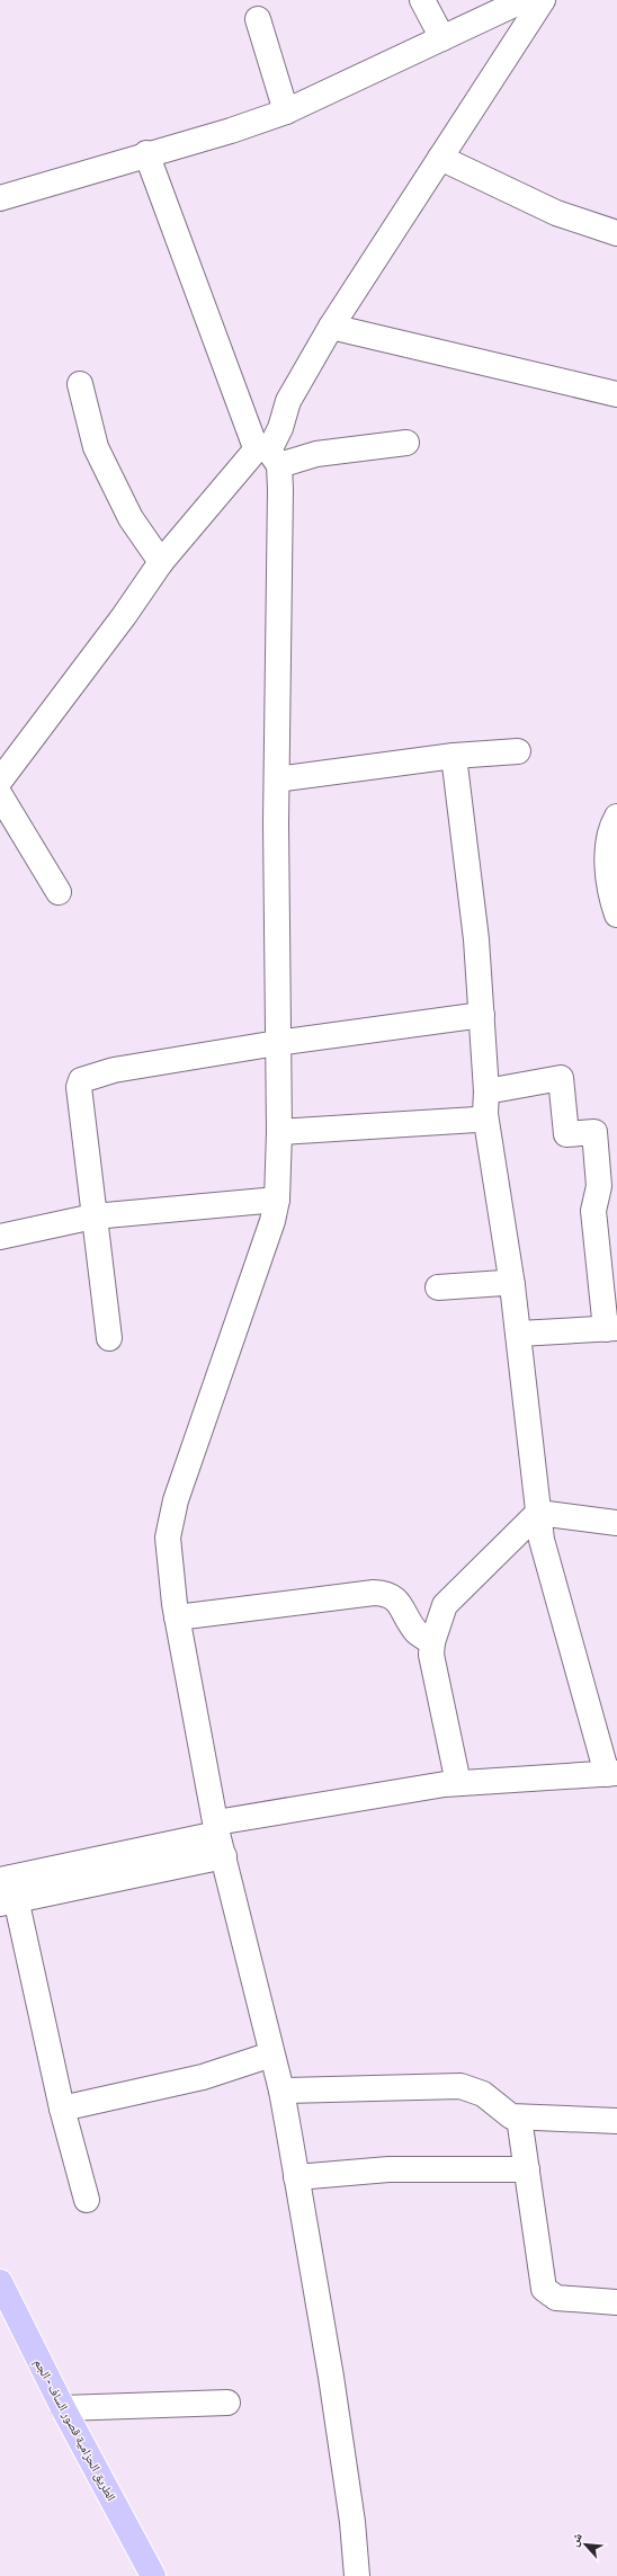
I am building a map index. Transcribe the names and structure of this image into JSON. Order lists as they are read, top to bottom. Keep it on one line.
{"streets":{"main road":["الطريق الحزامية قصور الساف - الجم"]},"north":"top left"}
